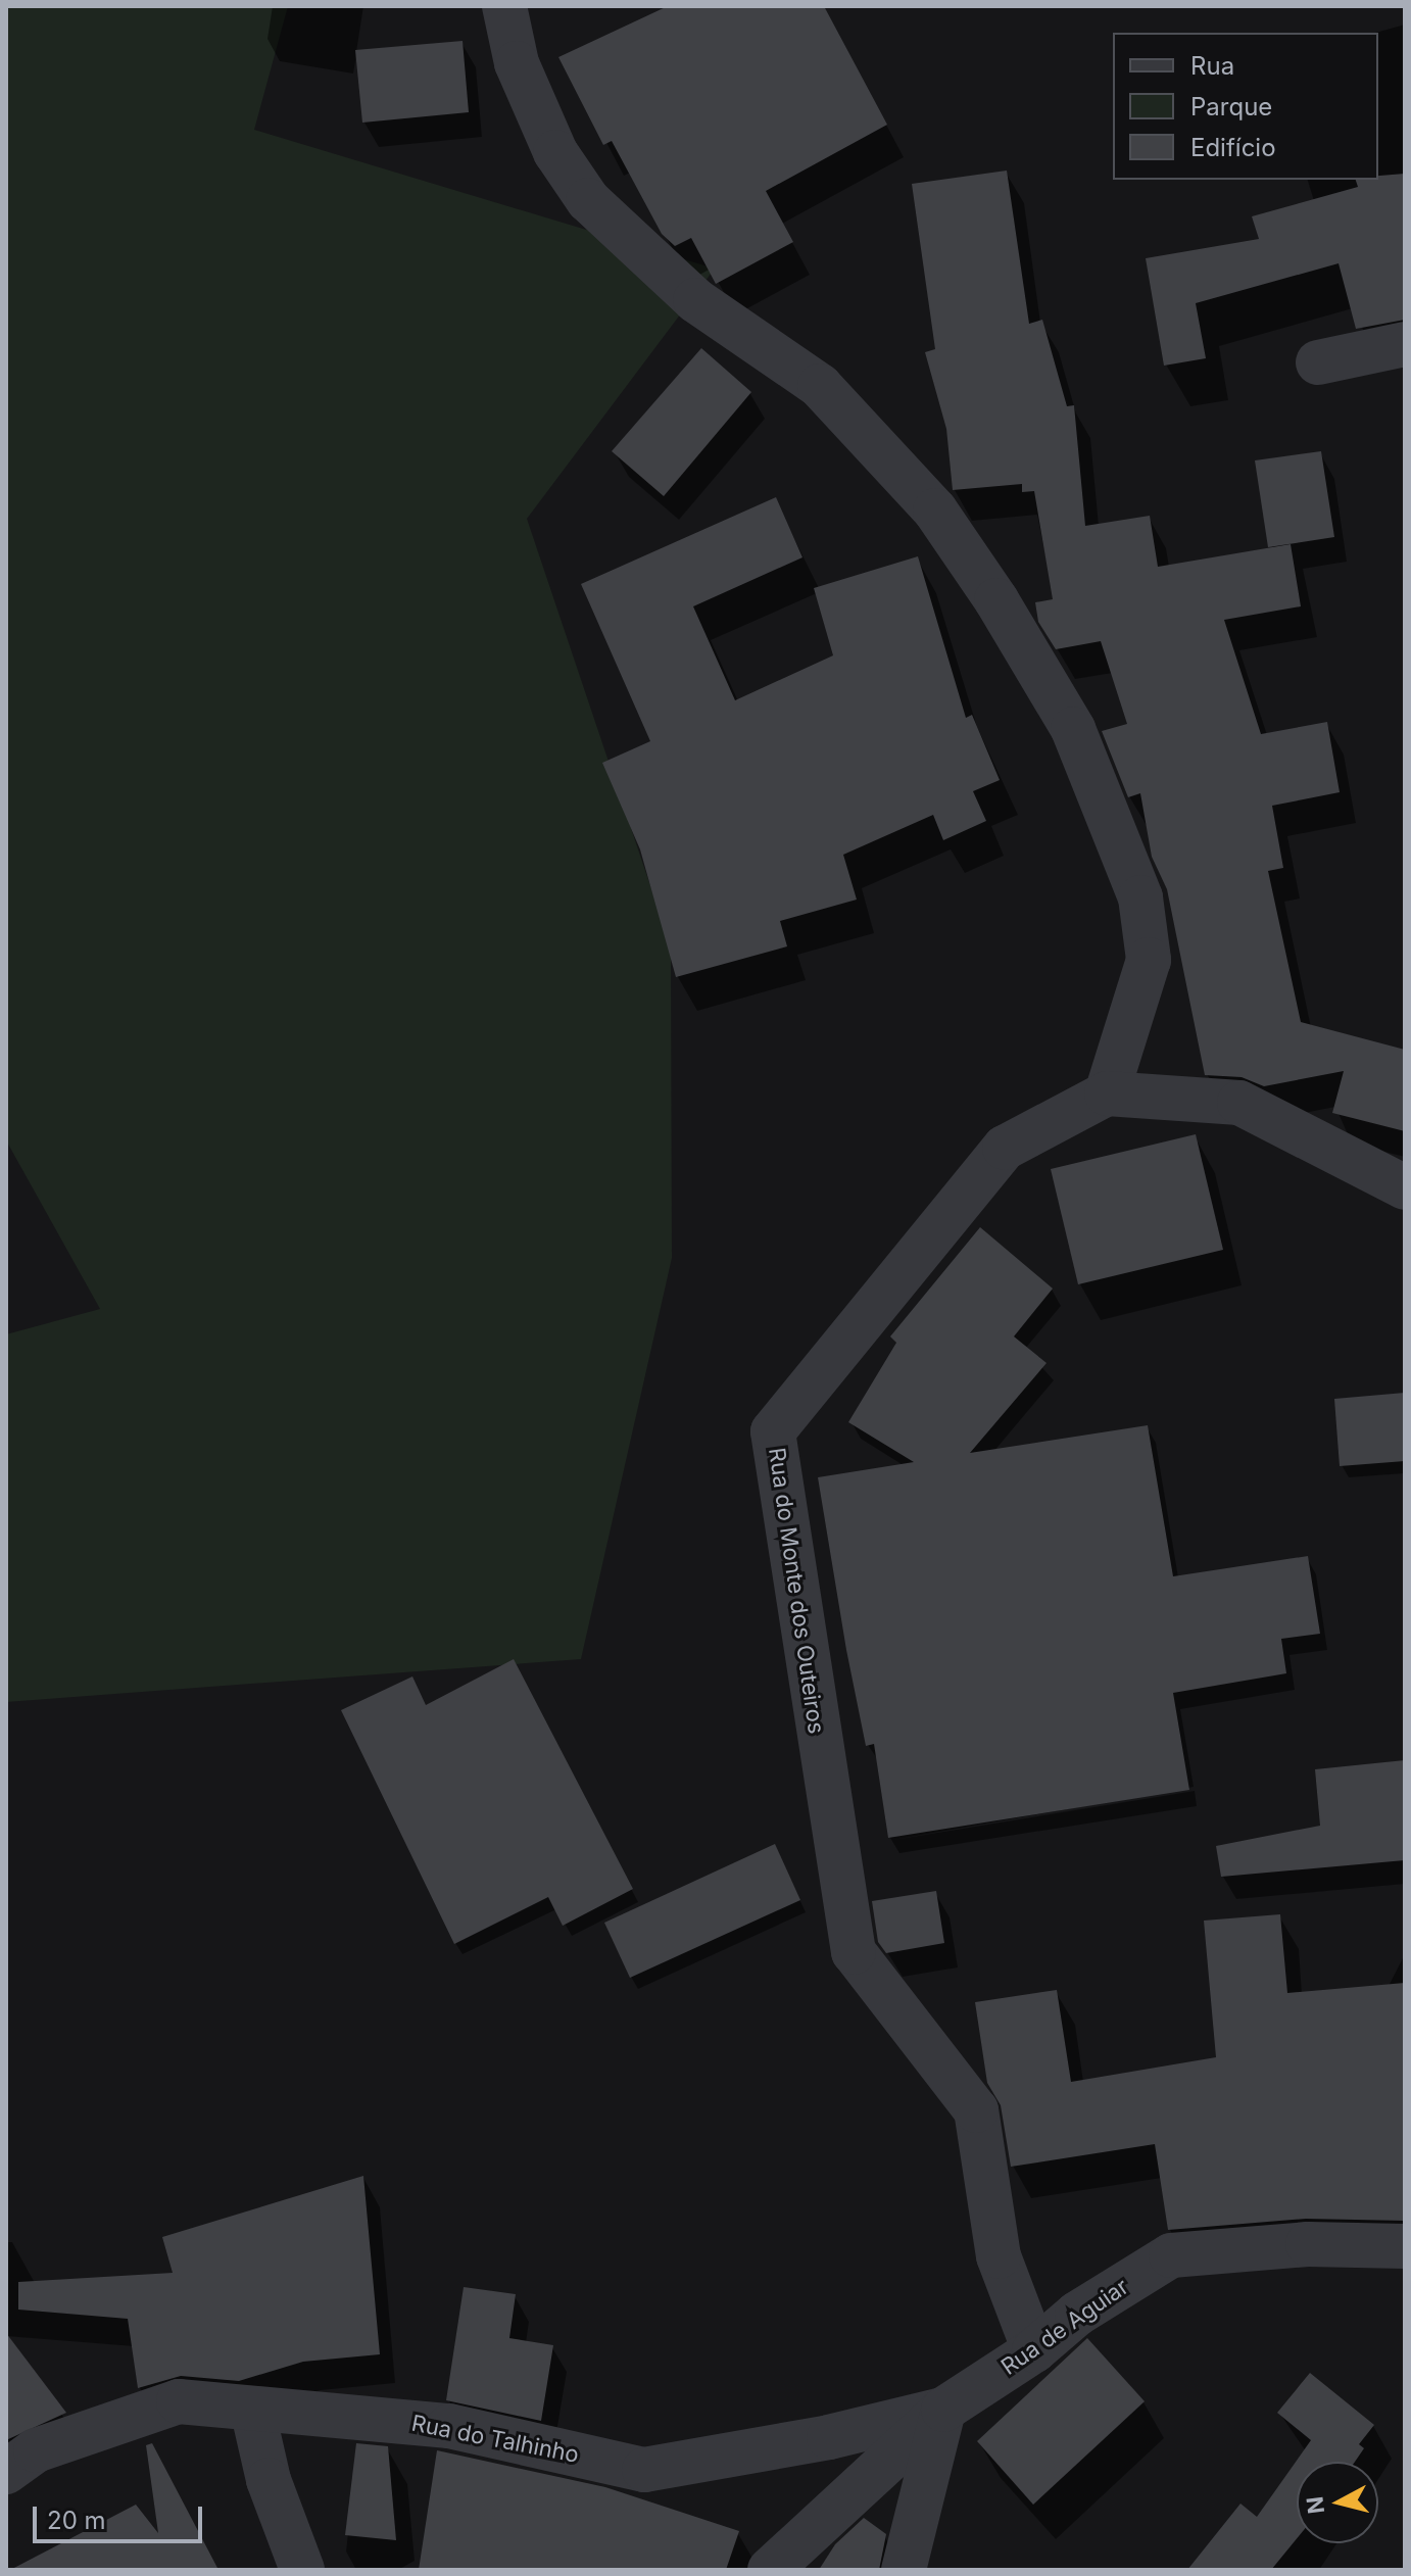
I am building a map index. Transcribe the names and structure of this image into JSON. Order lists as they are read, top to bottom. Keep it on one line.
{"streets":{"street":["Rua do Monte dos Outeiros","Rua de Aguiar","Rua do Talhinho"]},"crossings":[["Rua do Monte dos Outeiros","Rua de Aguiar"],["Rua de Aguiar","Rua do Talhinho"]],"legend":["Rua","Parque","Edifício"],"scale_bar":"20 m","north":"left"}
